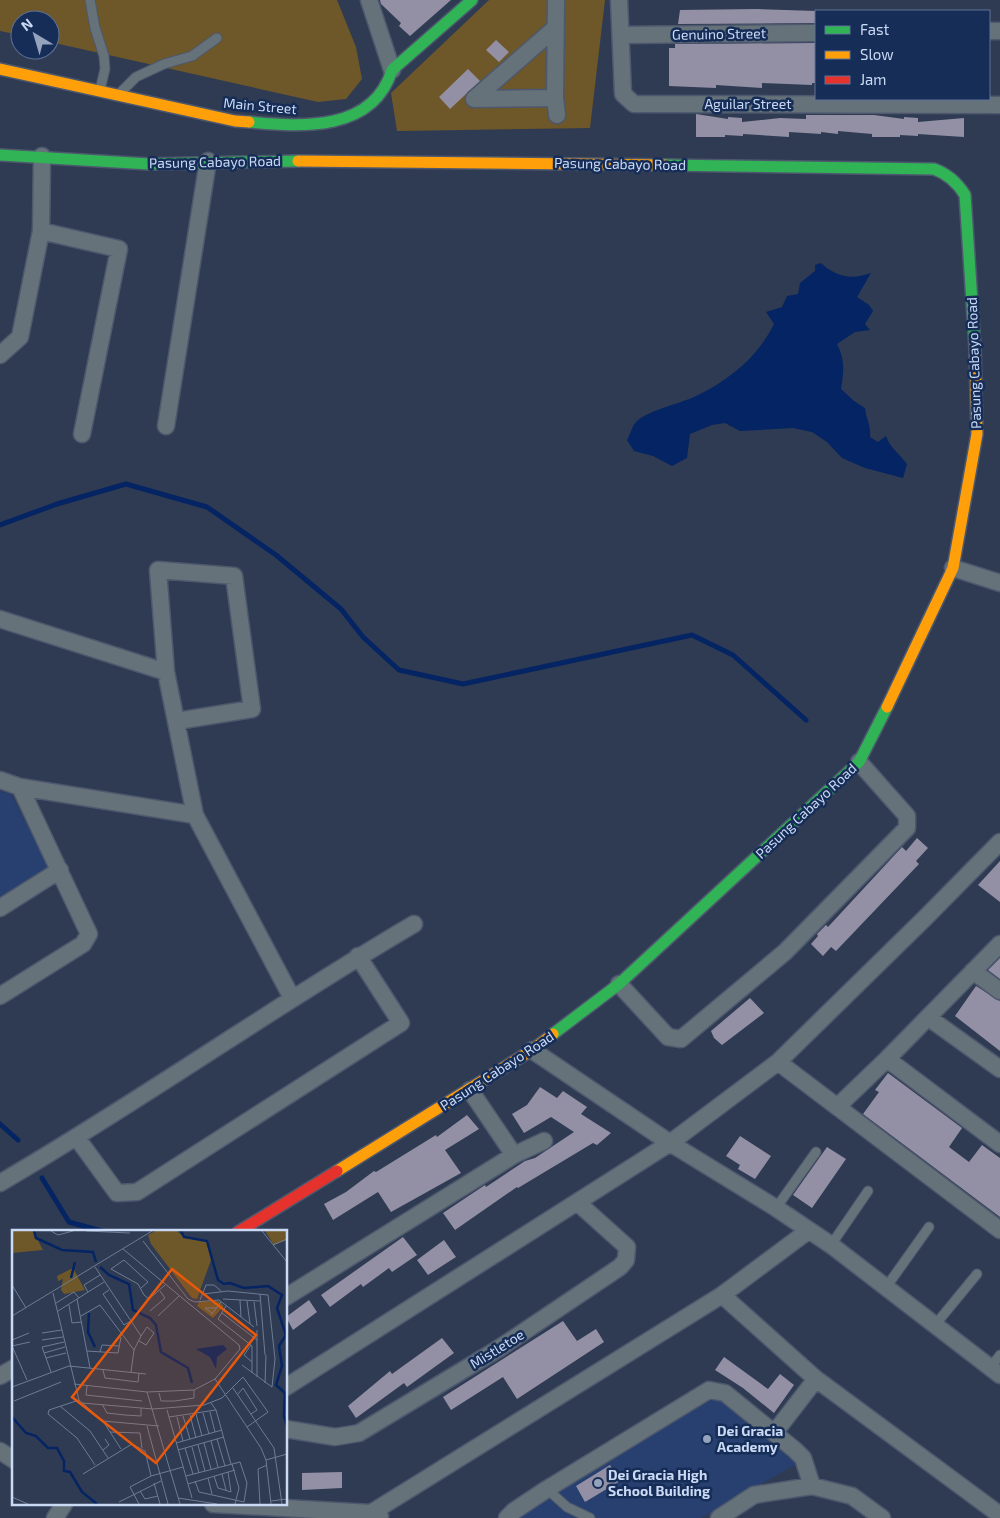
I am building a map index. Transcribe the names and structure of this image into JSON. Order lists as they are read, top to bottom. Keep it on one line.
{"streets":{"street":["Genuino Street","Aguilar Street","Main Street","Pasung Cabayo Road","Mistletoe"]},"crossings":[["Genuino Street","Aguilar Street"]],"places":["Dei Gracia Academy","Dei Gracia High School Building"],"legend":["Fast","Slow","Jam"],"north":"top left"}
